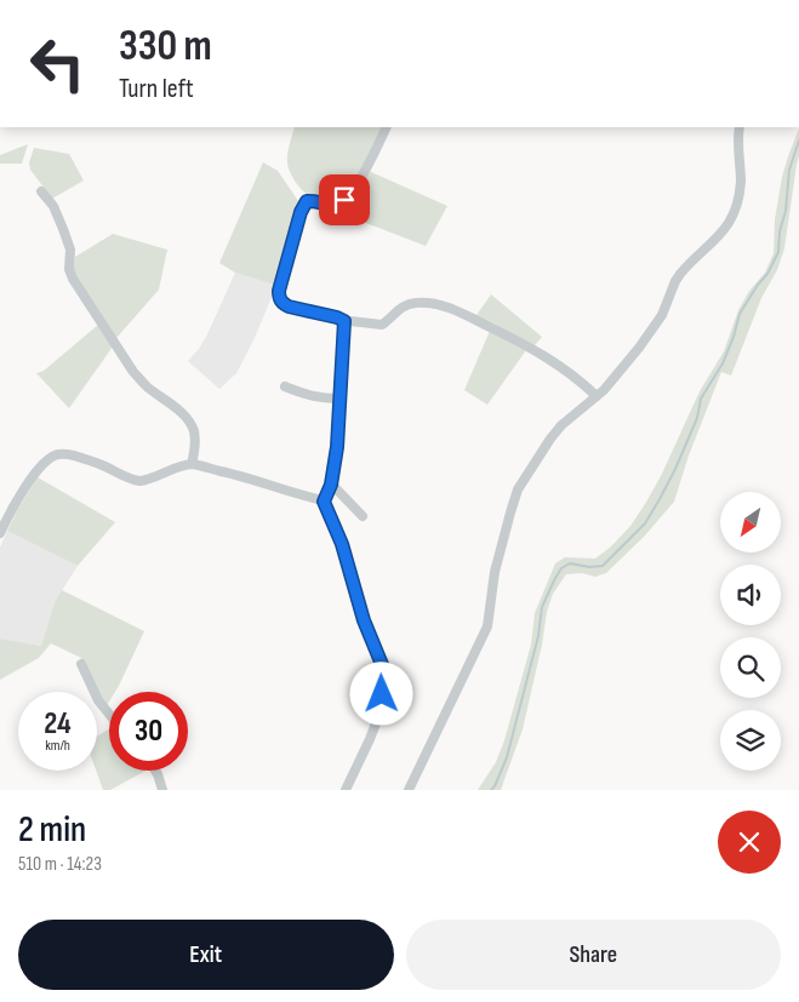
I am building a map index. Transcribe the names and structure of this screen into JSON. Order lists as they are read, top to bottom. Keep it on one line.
{"north":"bottom left","page":{"turn":["330 m","Turn left"],"speed":"24 km/h","limit":"30","heading":["2 min","510 m · 14:23"],"buttons":["Exit","Share"]}}
